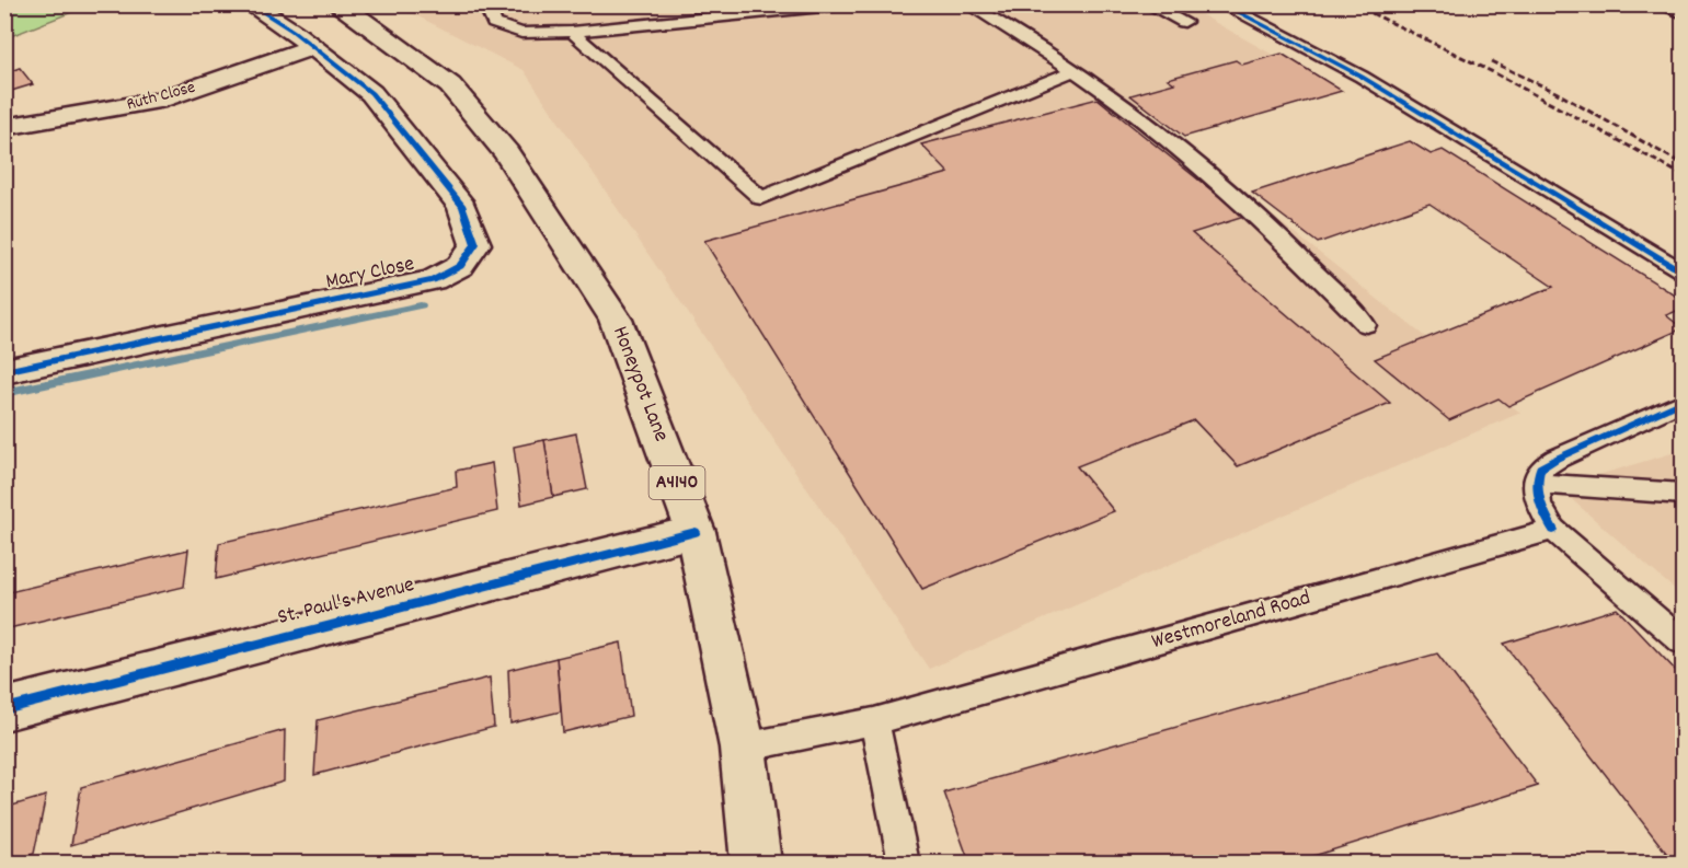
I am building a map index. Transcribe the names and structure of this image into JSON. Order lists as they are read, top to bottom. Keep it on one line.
{"streets":{"street":["Ruth Close","Mary Close","Honeypot Lane","A4140","St. Paul's Avenue"],"lane":["Westmoreland Road"]},"crossings":[["Ruth Close","Mary Close"],["Honeypot Lane","St. Paul's Avenue"],["Honeypot Lane","Westmoreland Road"]]}
